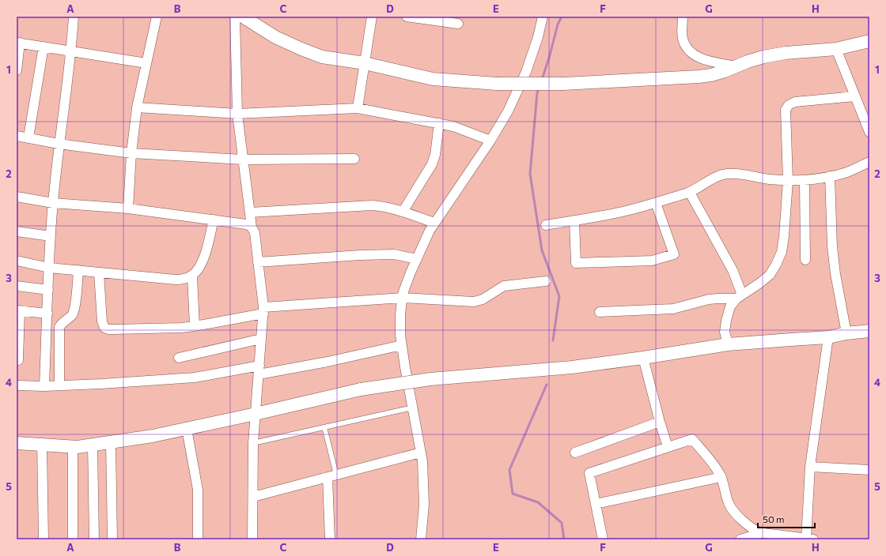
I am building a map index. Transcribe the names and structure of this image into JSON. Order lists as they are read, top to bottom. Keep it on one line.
{"scale_bar":"50 m","grid":{"columns":["A","B","C","D","E","F","G","H"],"rows":["1","2","3","4","5"]}}
